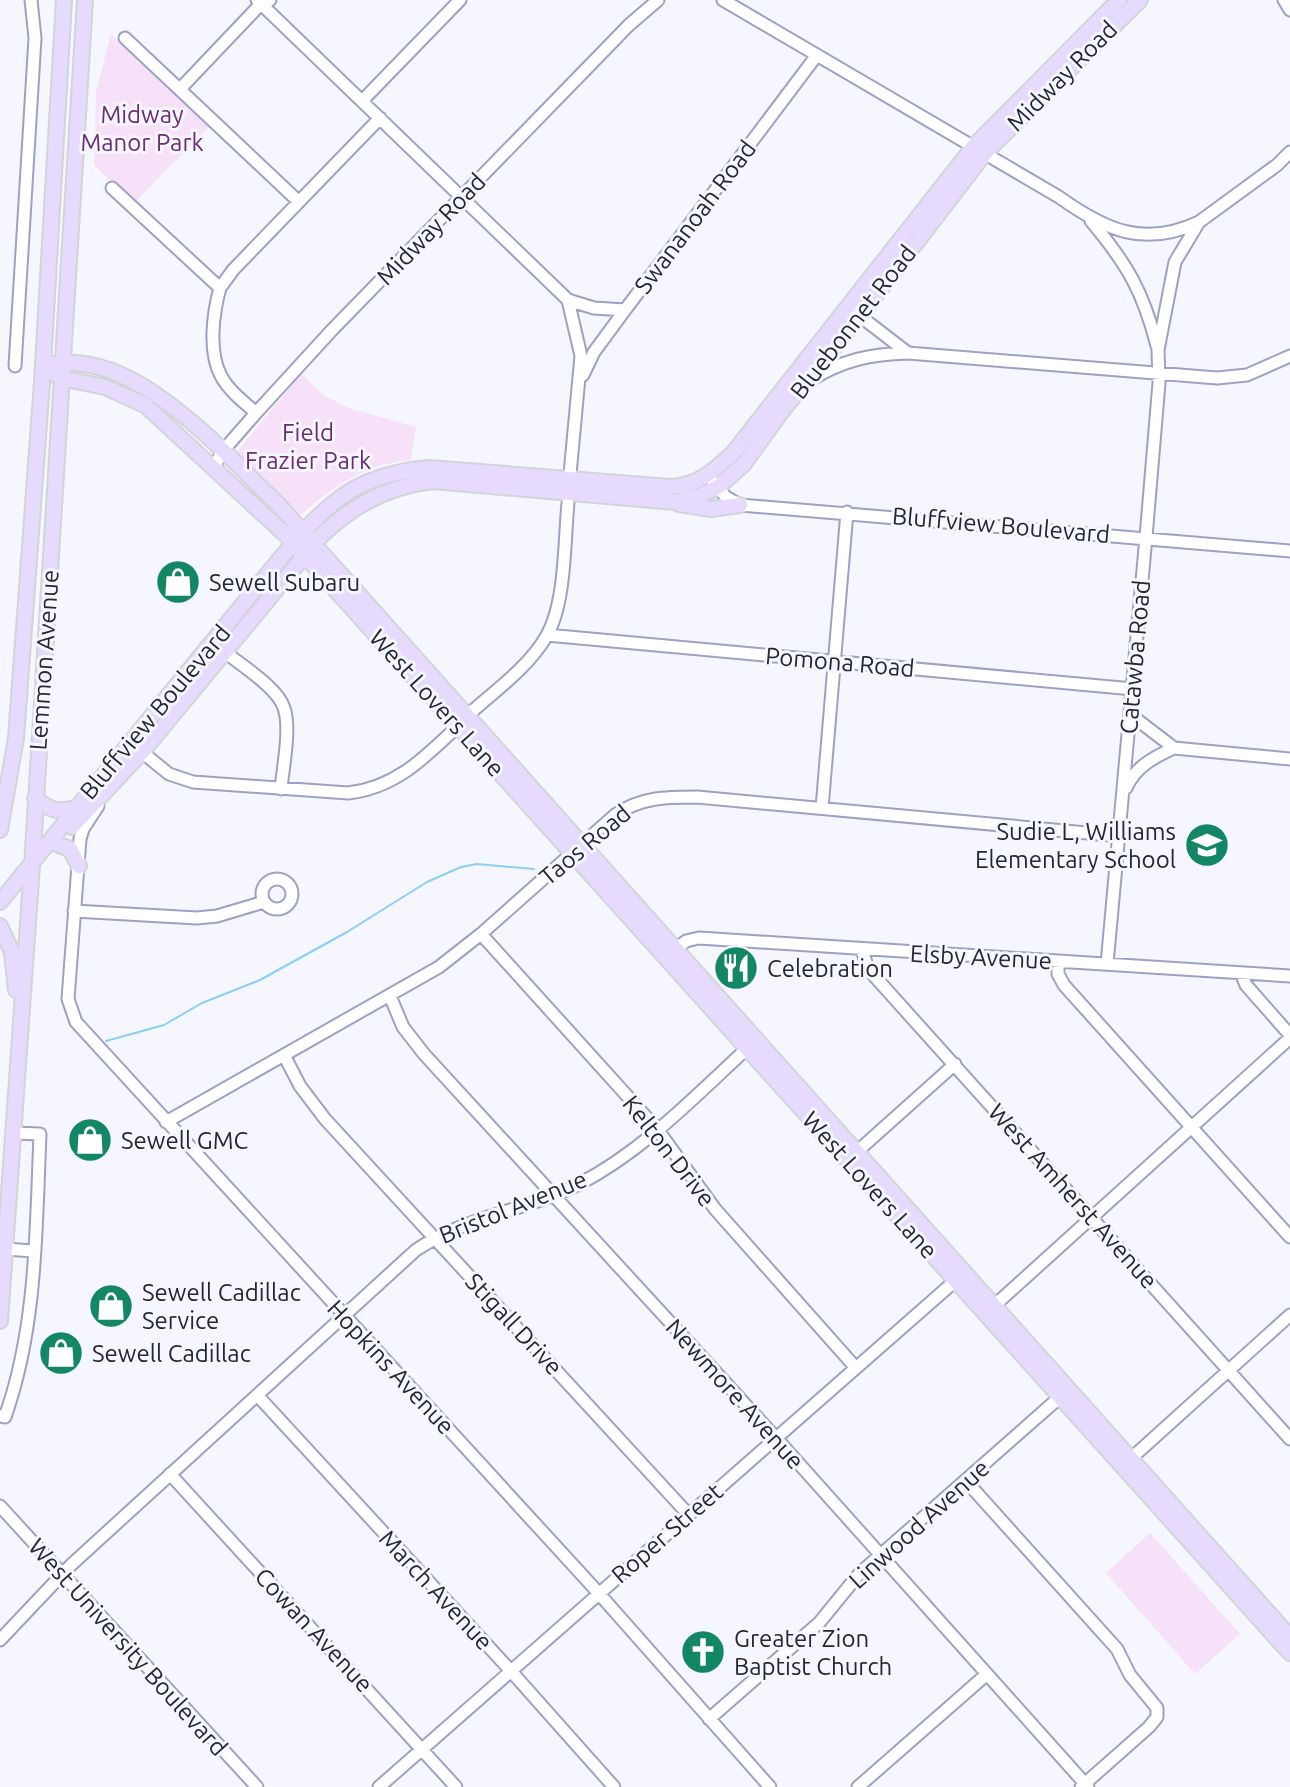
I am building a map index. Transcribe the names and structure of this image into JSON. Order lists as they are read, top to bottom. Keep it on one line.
{"streets":{"main road":["Midway Road","Bluebonnet Road","Bluffview Boulevard","Lemmon Avenue","West Lovers Lane"],"street":["Swananoah Road","Catawba Road","Pomona Road","Taos Road","Elsby Avenue","Kelton Drive","West Amherst Avenue","Bristol Avenue","Stigall Drive","Hopkins Avenue","Newmore Avenue","Linwood Avenue","Roper Street","March Avenue","Cowan Avenue","West University Boulevard"]},"crossings":[["Midway Road","Bluebonnet Road"],["Midway Road","West Lovers Lane"],["Bluebonnet Road","Bluffview Boulevard"],["Bluffview Boulevard","Catawba Road"],["Bluffview Boulevard","Lemmon Avenue"],["Bluffview Boulevard","West Lovers Lane"],["Bluffview Boulevard","Hopkins Avenue"],["Catawba Road","Pomona Road"],["Catawba Road","Taos Road"],["Catawba Road","Elsby Avenue"],["Lemmon Avenue","West Lovers Lane"],["West Lovers Lane","Taos Road"],["West Lovers Lane","Elsby Avenue"],["West Lovers Lane","Bristol Avenue"],["West Lovers Lane","Linwood Avenue"],["West Lovers Lane","Roper Street"],["Taos Road","Kelton Drive"],["Taos Road","Stigall Drive"],["Taos Road","Hopkins Avenue"],["Taos Road","Newmore Avenue"],["Elsby Avenue","West Amherst Avenue"],["Kelton Drive","Bristol Avenue"],["Kelton Drive","Roper Street"],["Bristol Avenue","Stigall Drive"],["Bristol Avenue","Hopkins Avenue"],["Bristol Avenue","Newmore Avenue"],["Bristol Avenue","March Avenue"],["Bristol Avenue","Cowan Avenue"],["Bristol Avenue","West University Boulevard"],["Stigall Drive","Roper Street"],["Hopkins Avenue","Linwood Avenue"],["Hopkins Avenue","Roper Street"],["Newmore Avenue","Linwood Avenue"],["Newmore Avenue","Roper Street"],["Roper Street","March Avenue"],["Roper Street","Cowan Avenue"]],"parks":["Midway Manor Park","Field Frazier Park"],"places":{"shop":["Sewell Subaru","Sewell GMC","Sewell Cadillac Service","Sewell Cadillac"],"school or university":["Sudie L, Williams Elementary School"],"restaurant":["Celebration"],"church":["Greater Zion Baptist Church"]}}
